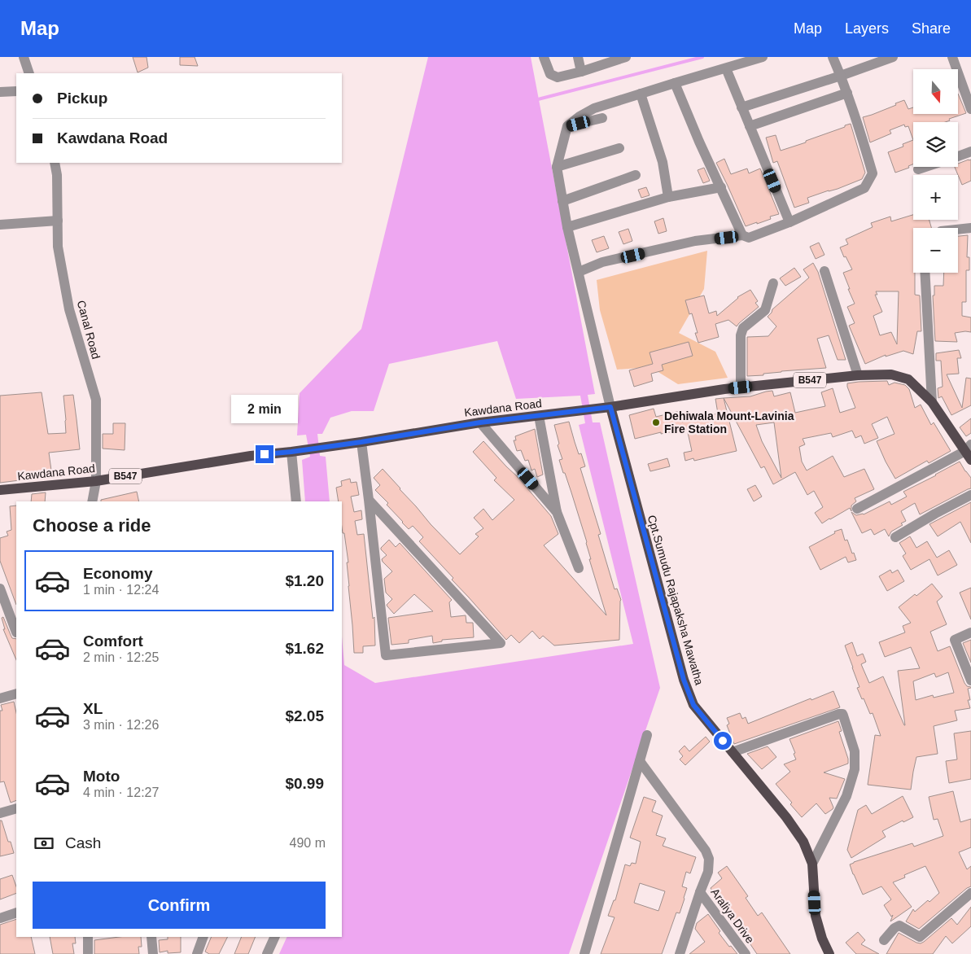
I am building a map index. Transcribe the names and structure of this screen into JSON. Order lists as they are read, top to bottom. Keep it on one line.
{"streets":{"main road":["B547","Kawdana Road","Cpt.Sumudu Rajapaksha Mawatha"],"street":["Canal Road","Araliya Drive"]},"crossings":[["Canal Road","Kawdana Road"],["Kawdana Road","Cpt.Sumudu Rajapaksha Mawatha"]],"places":["Dehiwala Mount-Lavinia Fire Station"],"north":"bottom","page":{"header":"Map","nav":["Map","Layers","Share"],"map_buttons":["+","−"],"banner":["Pickup","Kawdana Road"],"bubble":"2 min","heading":"Choose a ride","list":[{"name":"Economy","note":"1 min · 12:24","value":"$1.20"},{"name":"Comfort","note":"2 min · 12:25","value":"$1.62"},{"name":"XL","note":"3 min · 12:26","value":"$2.05"},{"name":"Moto","note":"4 min · 12:27","value":"$0.99"}],"pay":["Cash","490 m"],"buttons":"Confirm"}}
